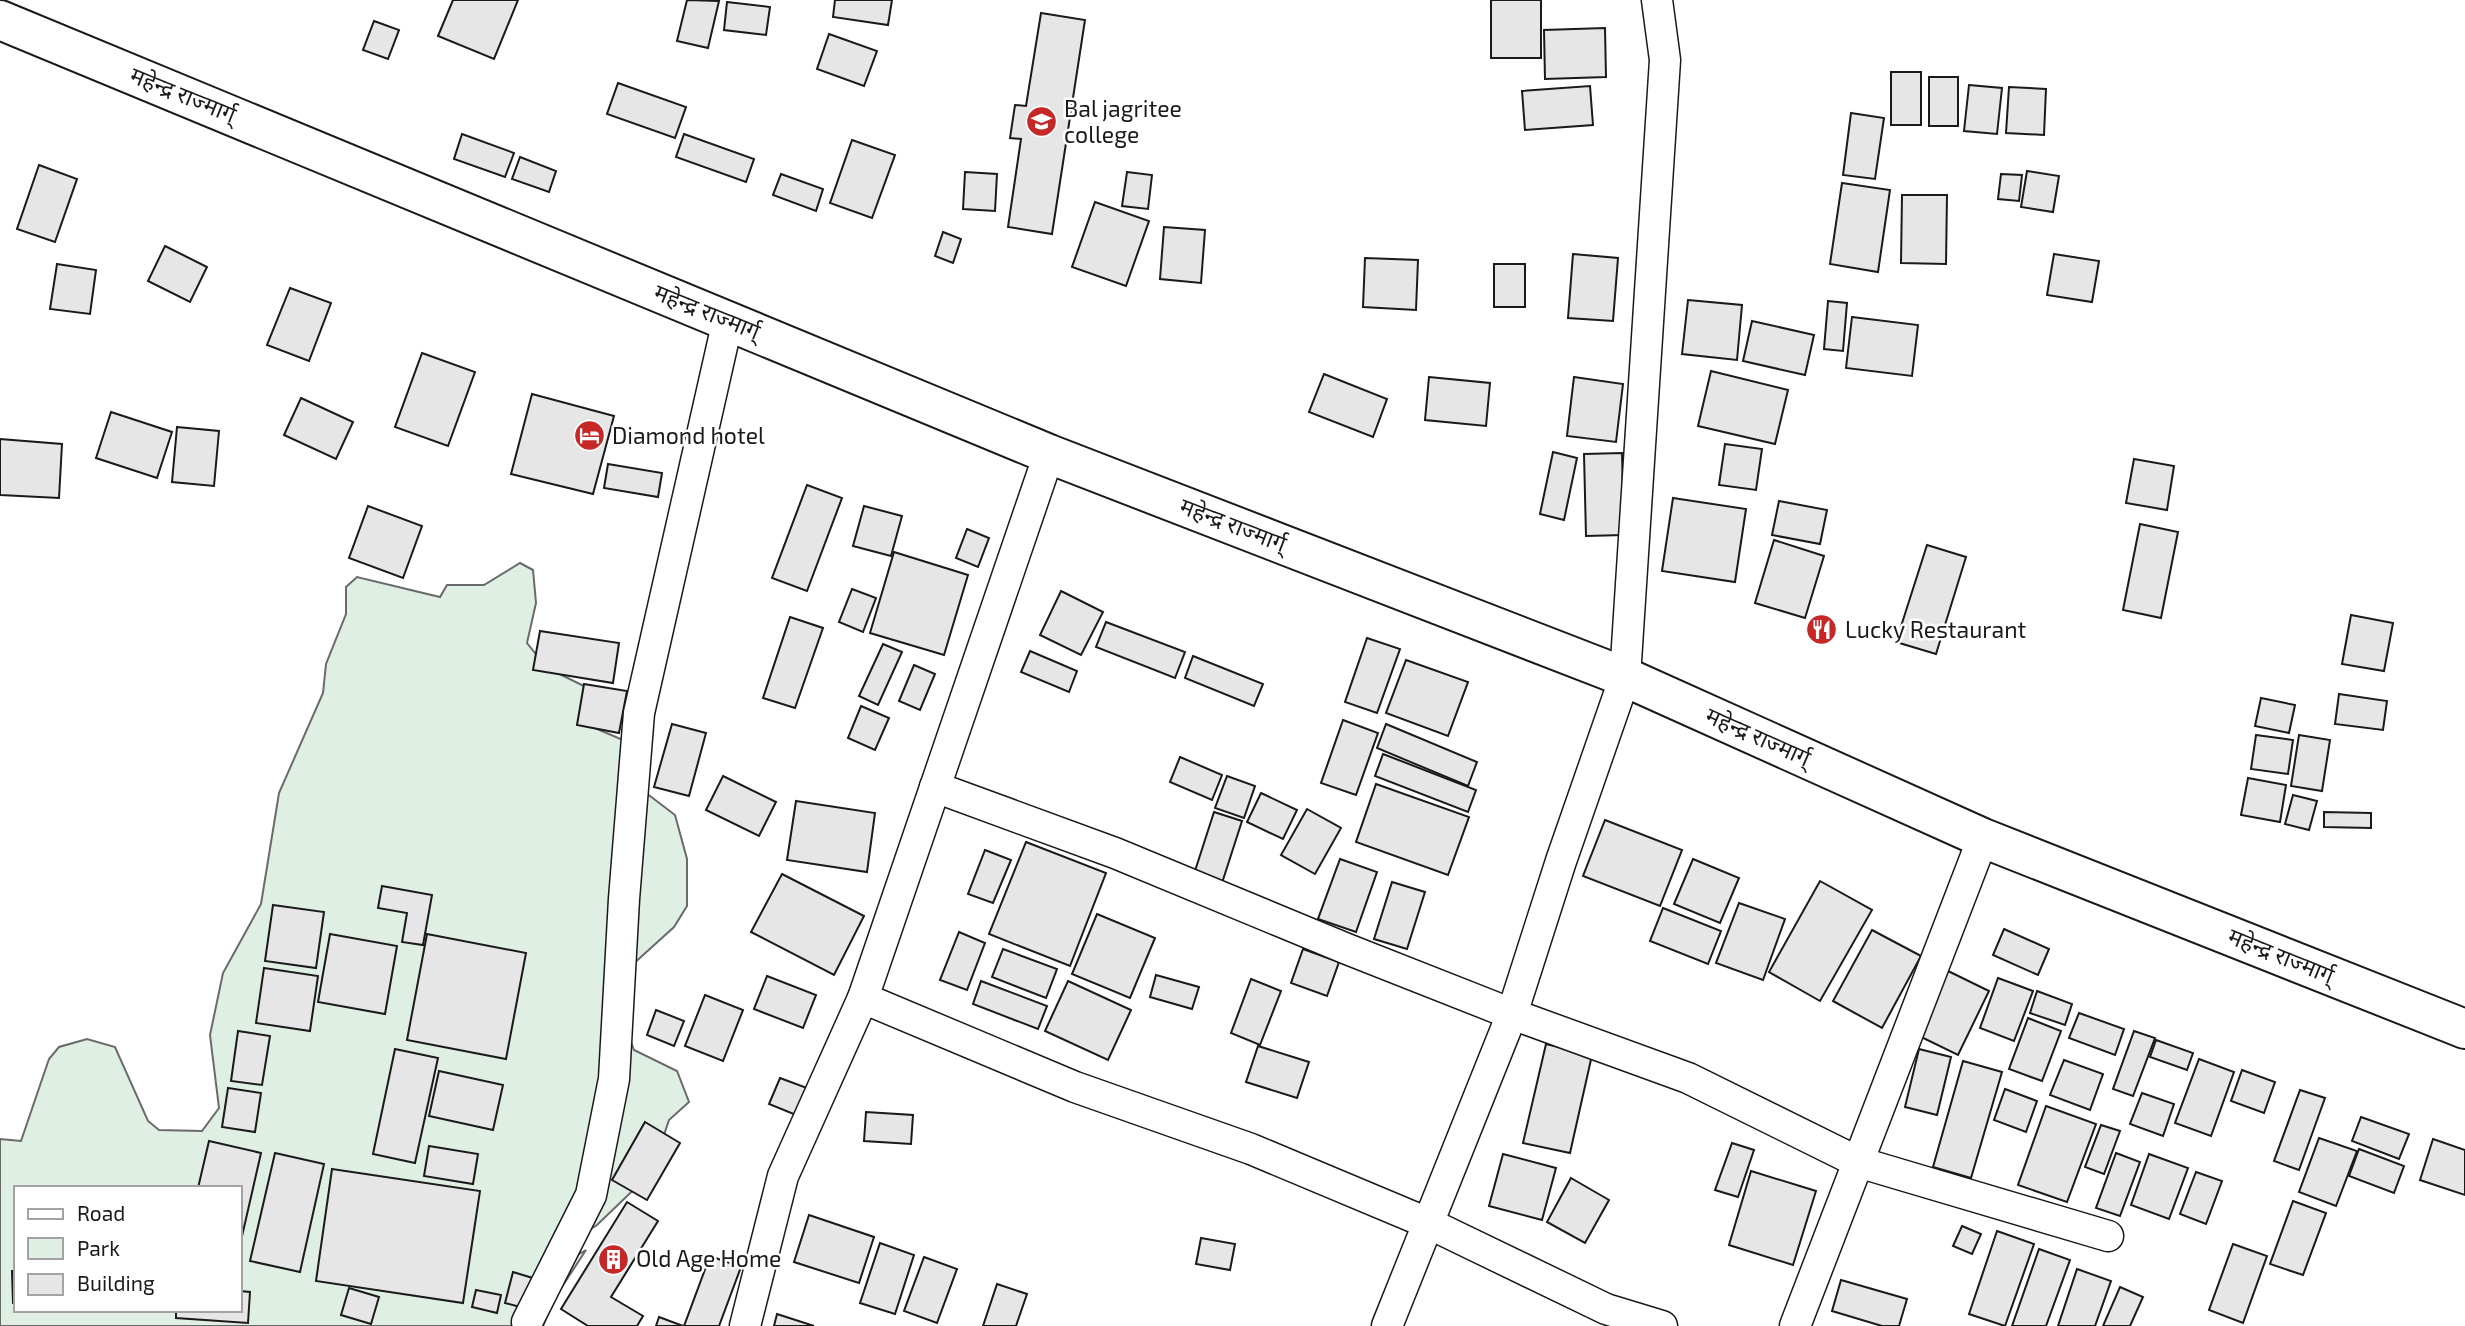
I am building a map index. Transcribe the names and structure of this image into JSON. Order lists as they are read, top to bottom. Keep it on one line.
{"streets":{"highway":["महेन्द्र राज्मार्ग्"]},"places":{"school or university":["Bal jagritee college"],"hotel":["Diamond hotel"],"restaurant":["Lucky Restaurant"],"building":["Old Age Home"]},"legend":["Road","Park","Building"]}
